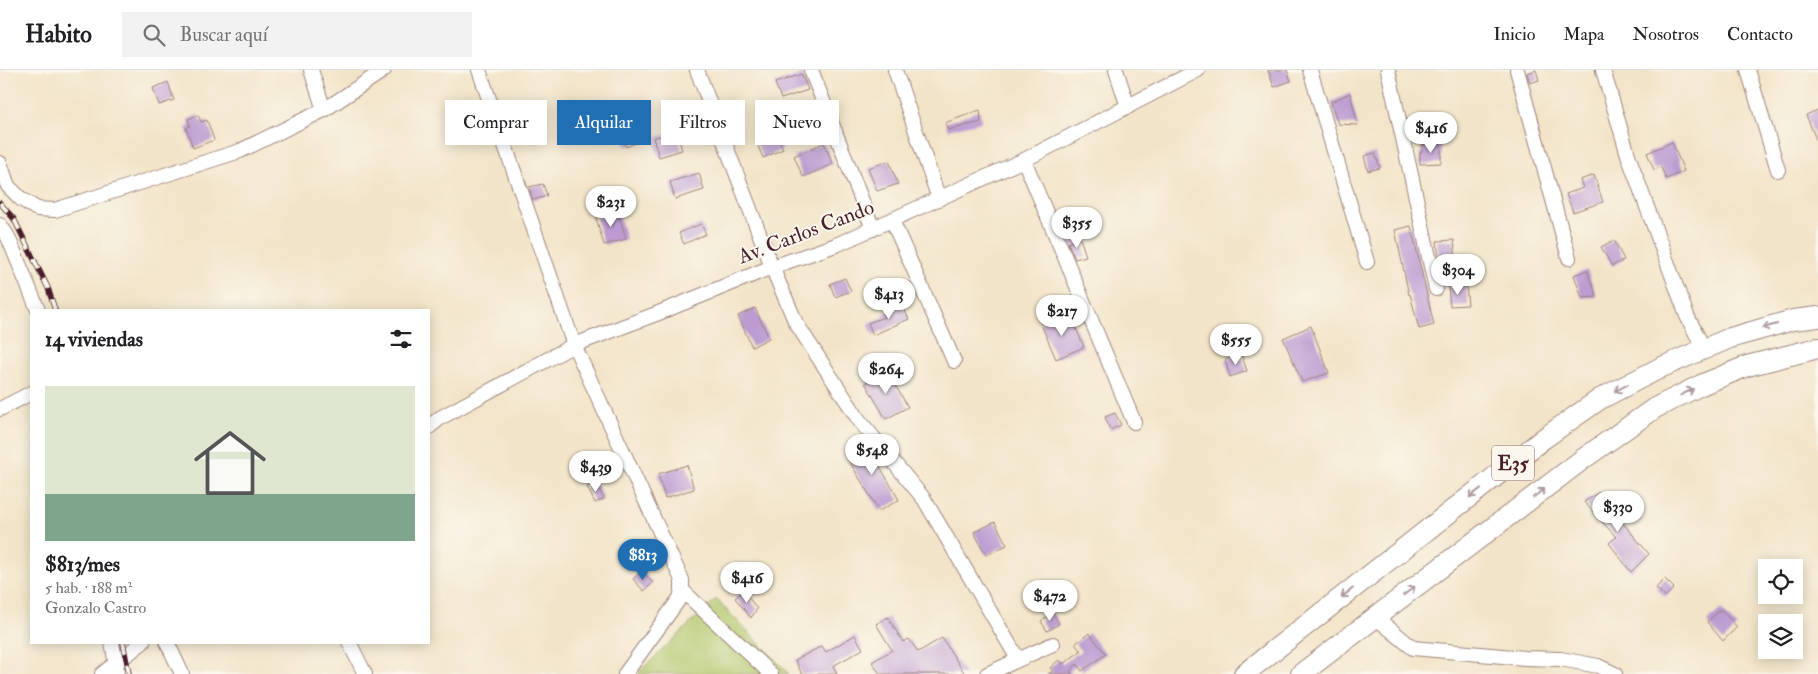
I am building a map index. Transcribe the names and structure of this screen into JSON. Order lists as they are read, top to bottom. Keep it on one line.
{"streets":{"highway":["E35"],"street":["Av. Carlos Cando"]},"page":{"header":"Habito","search":"Buscar aquí","nav":["Inicio","Mapa","Nosotros","Contacto"],"chip":["Comprar","Alquilar","Filtros","Nuevo"],"price":["$416","$231","$355","$304","$413","$217","$555","$264","$548","$439","$330","$813","$416","$472"],"heading":"14 viviendas","list":[{"name":"$813/mes","note":"5 hab. · 188 m² · Gonzalo Castro"}]}}
